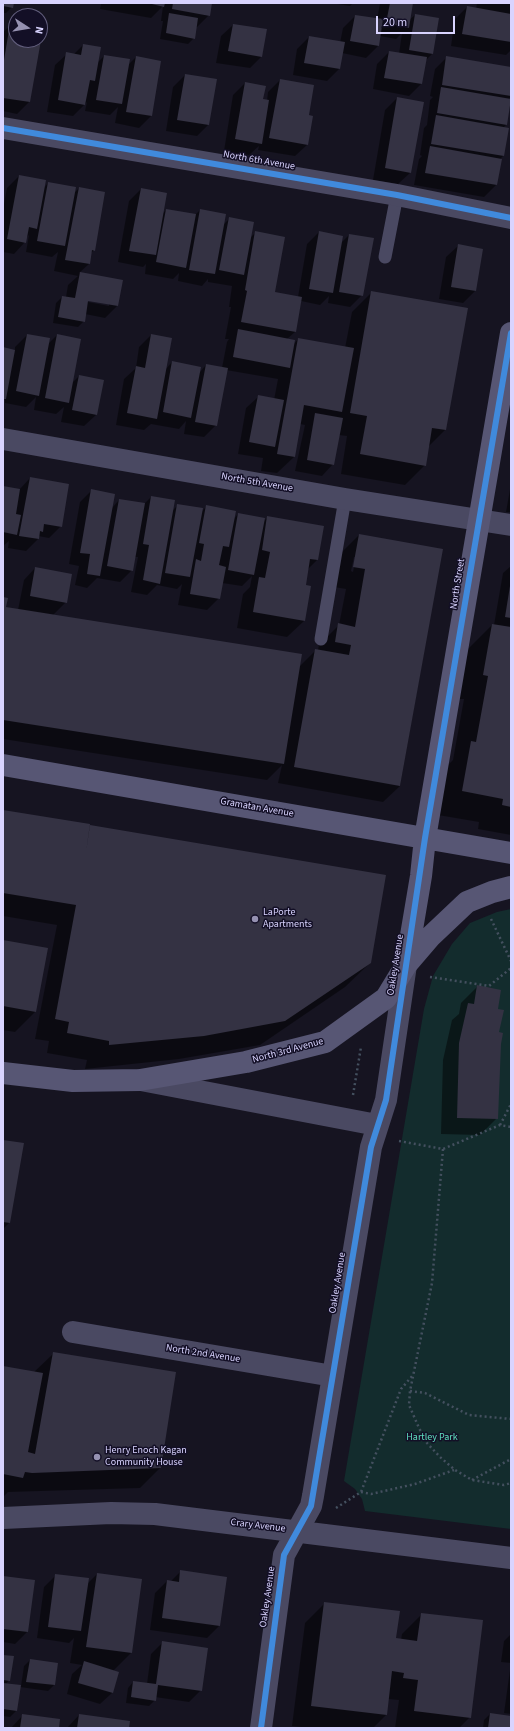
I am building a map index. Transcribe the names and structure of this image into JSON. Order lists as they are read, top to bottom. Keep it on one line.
{"streets":{"street":["North 6th Avenue","North 5th Avenue","North Street","Gramatan Avenue","Oakley Avenue","North 3rd Avenue","North 2nd Avenue","Crary Avenue"]},"crossings":[["North 5th Avenue","North Street"],["North Street","Gramatan Avenue"],["North Street","Oakley Avenue"],["Gramatan Avenue","Oakley Avenue"],["Oakley Avenue","North 3rd Avenue"],["Oakley Avenue","North 2nd Avenue"],["Oakley Avenue","Crary Avenue"]],"parks":["Hartley Park"],"places":["LaPorte Apartments","Henry Enoch Kagan Community House"],"scale_bar":"20 m","north":"right"}
